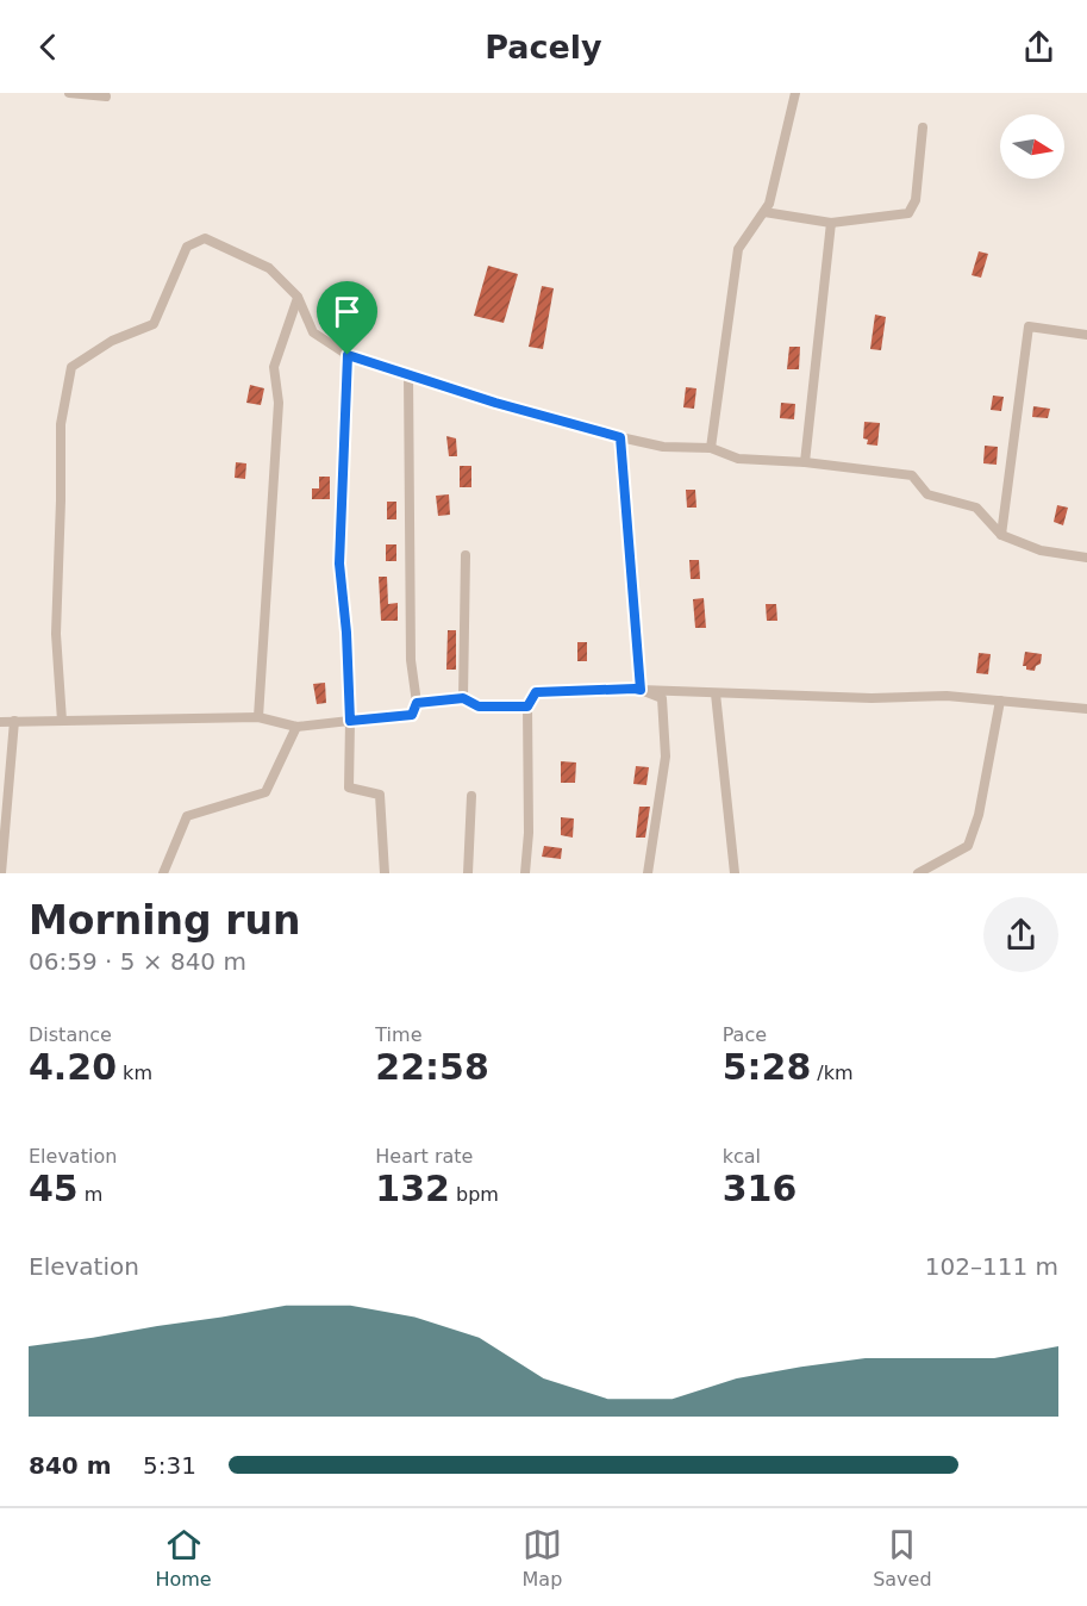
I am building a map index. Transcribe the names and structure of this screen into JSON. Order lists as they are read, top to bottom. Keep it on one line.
{"north":"right","page":{"header":"Pacely","heading":["Morning run","06:59 · 5 × 840 m"],"stats":[["Distance","4.20 km"],["Time","22:58"],["Pace","5:28 /km"],["Elevation","45 m"],["Heart rate","132 bpm"],["kcal","316"]],"chart":["Elevation","102–111 m"],"list":[{"name":"840 m","note":"5:31"}],"tabs":["Home","Map","Saved"]}}
